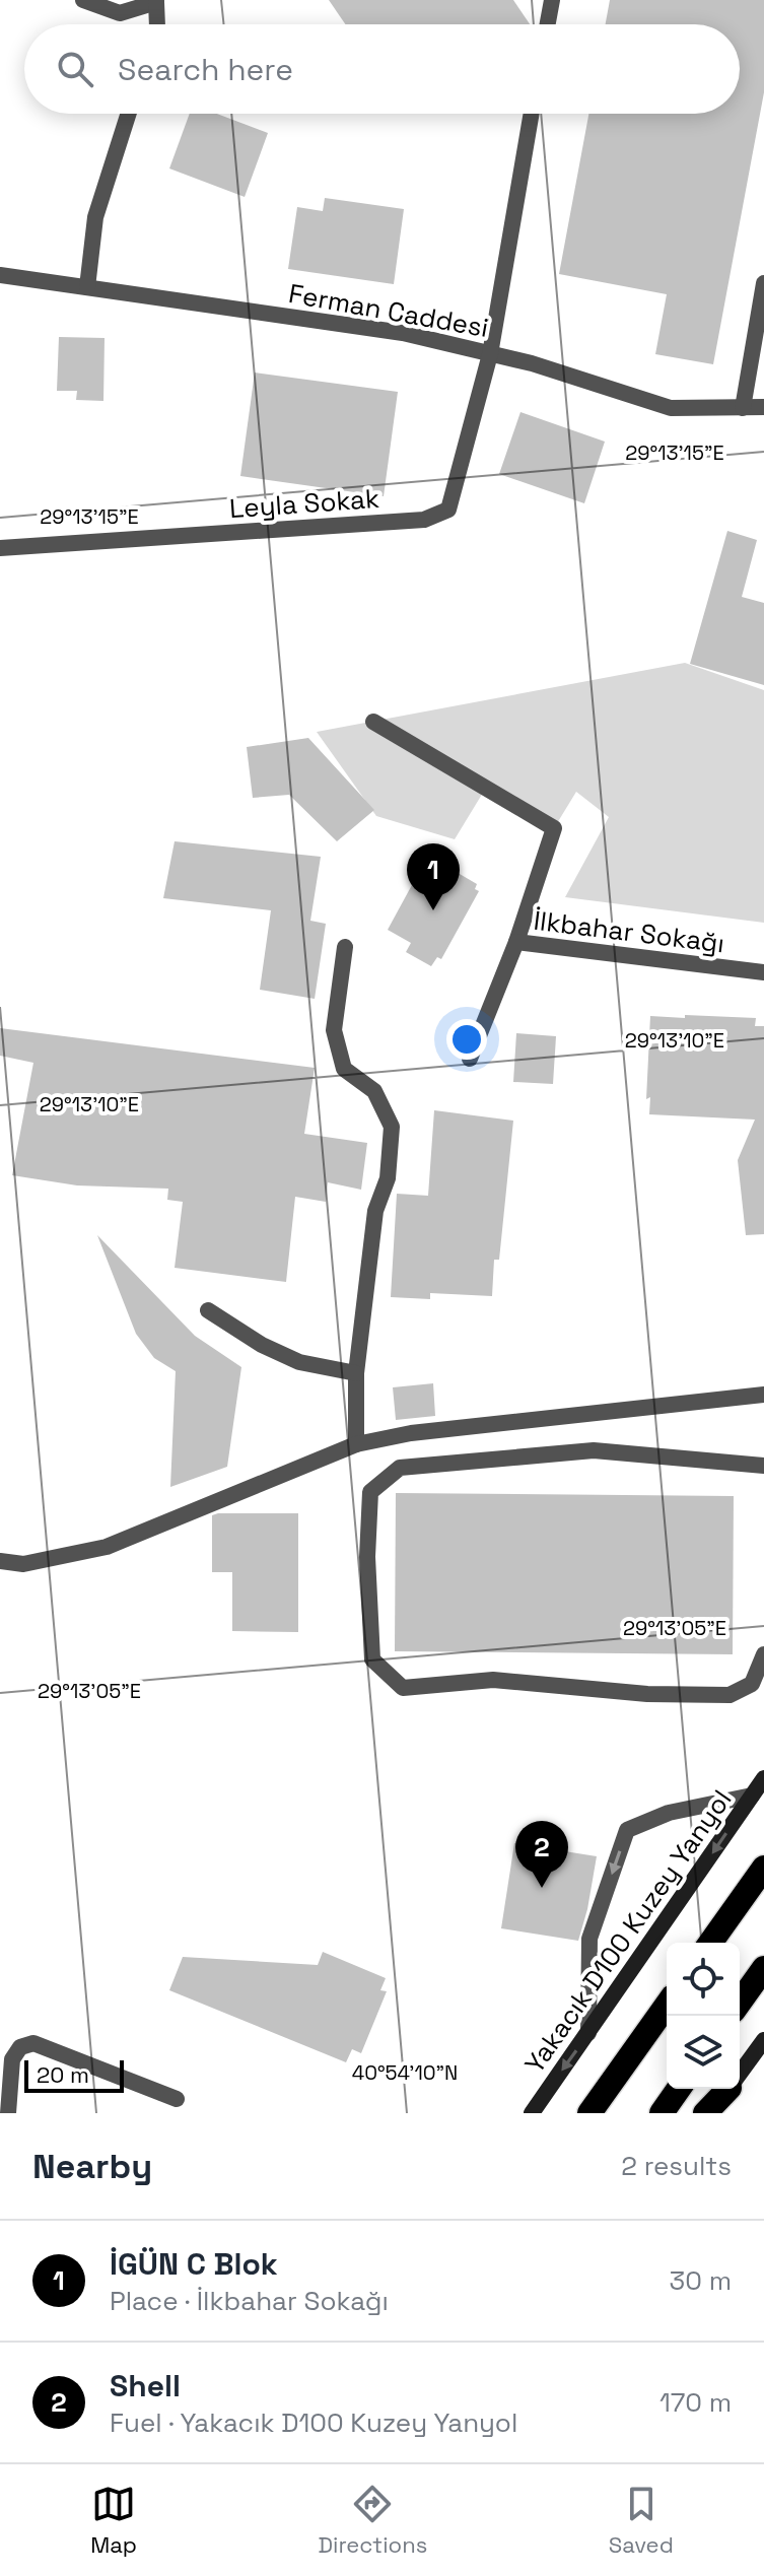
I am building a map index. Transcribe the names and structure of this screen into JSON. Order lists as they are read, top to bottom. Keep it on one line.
{"streets":{"main road":["Yakacık D100 Kuzey Yanyol"],"street":["Ferman Caddesi","Leyla Sokak","İlkbahar Sokağı"]},"crossings":[["Ferman Caddesi","Leyla Sokak"]],"one_way":["Yakacık D100 Kuzey Yanyol"],"scale_bar":"20 m","page":{"search":"Search here","pins":["1","2"],"scale":"20 m","heading":["Nearby","2 results"],"list":[{"mark":"1","name":"İGÜN C Blok","note":"Place · İlkbahar Sokağı","value":"30 m"},{"mark":"2","name":"Shell","note":"Fuel · Yakacık D100 Kuzey Yanyol","value":"170 m"}],"nav":["Map","Directions","Saved"]},"coordinates":["29°13'15\"E","29°13'10\"E","29°13'05\"E","40°54'10\"N"]}
